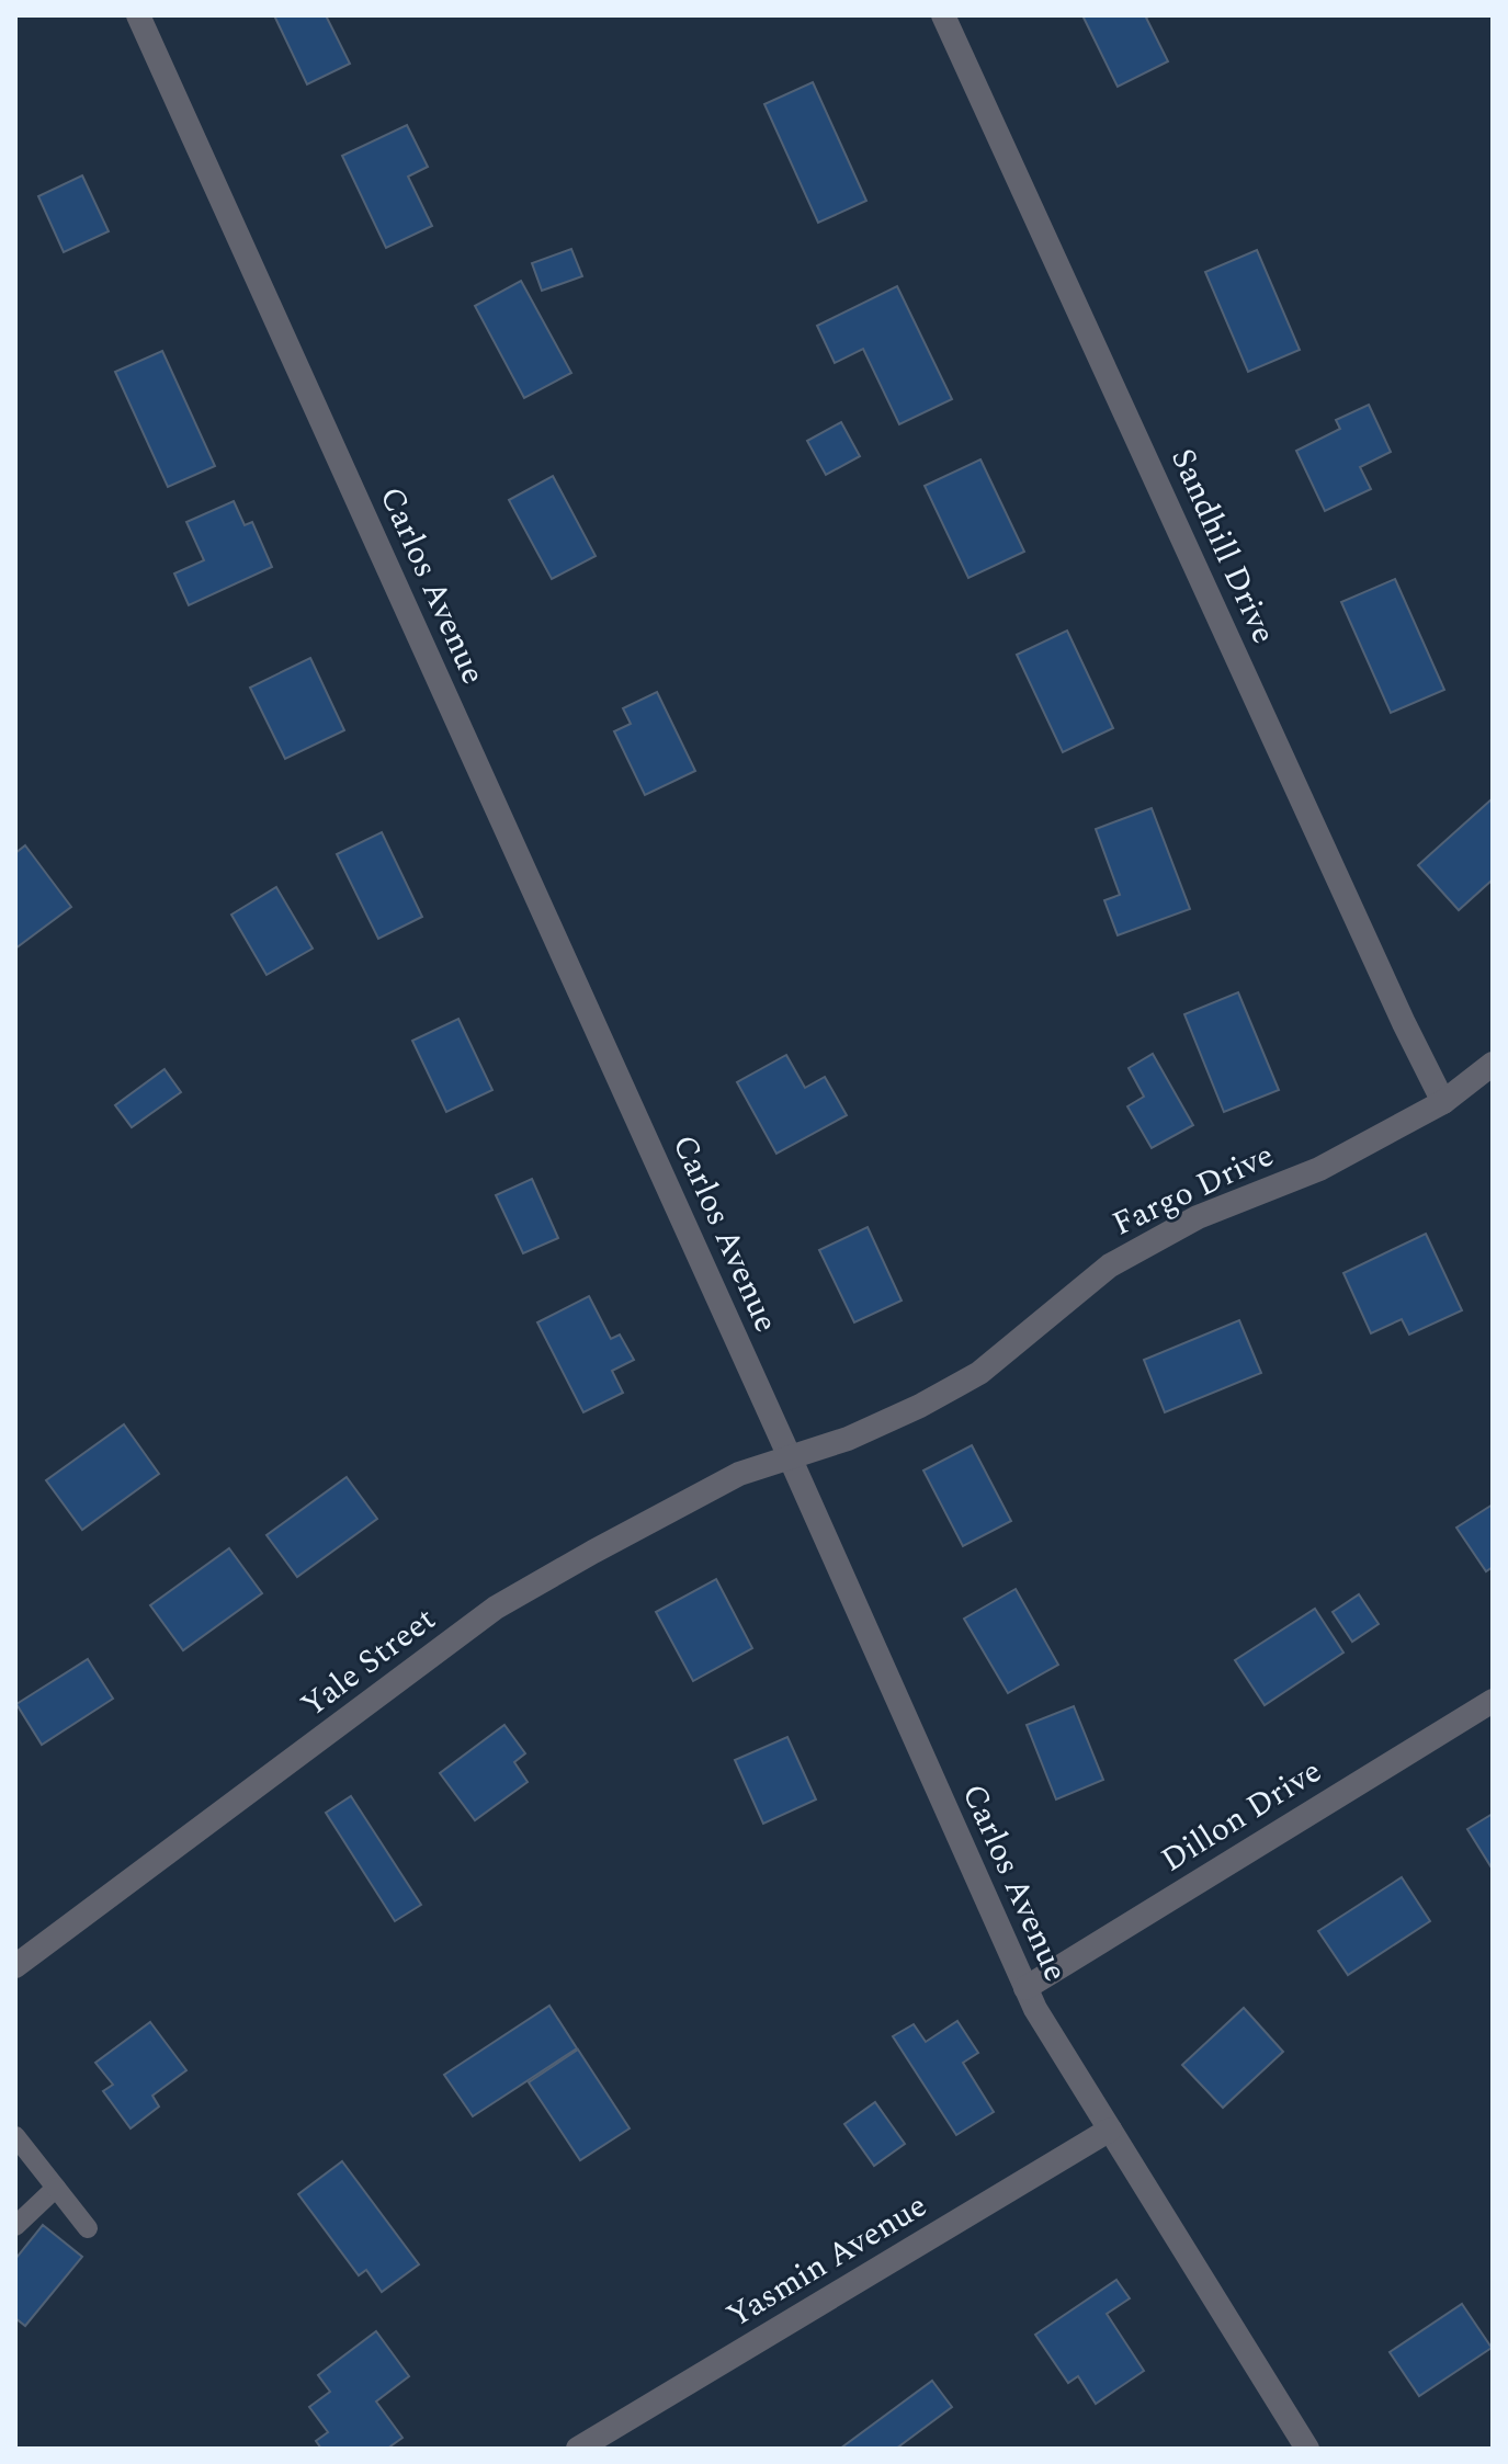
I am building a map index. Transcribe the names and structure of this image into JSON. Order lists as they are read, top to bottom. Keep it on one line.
{"streets":{"street":["Sandhill Drive","Carlos Avenue","Fargo Drive","Yale Street","Dillon Drive","Yasmin Avenue"]},"crossings":[["Sandhill Drive","Fargo Drive"],["Carlos Avenue","Fargo Drive"],["Carlos Avenue","Yale Street"],["Carlos Avenue","Dillon Drive"],["Carlos Avenue","Yasmin Avenue"],["Fargo Drive","Yale Street"]]}
